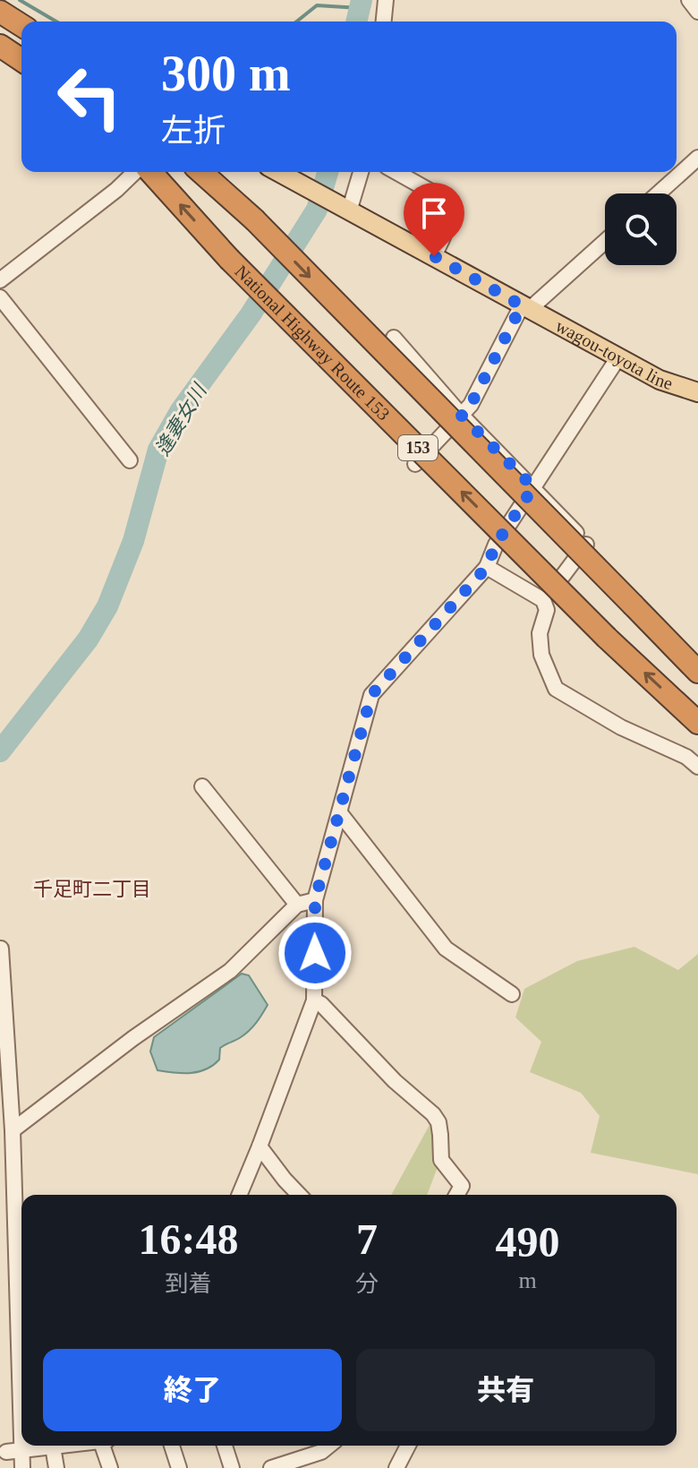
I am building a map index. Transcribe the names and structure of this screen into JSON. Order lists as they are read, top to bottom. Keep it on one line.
{"streets":{"highway":["National Highway Route 153","153"],"main road":["wagou-toyota line"]},"districts":["千足町二丁目"],"water":["逢妻女川"],"page":{"turn":["300 m","左折"],"eta":["16:48","到着","7","分","490","m"],"buttons":["終了","共有"]}}
